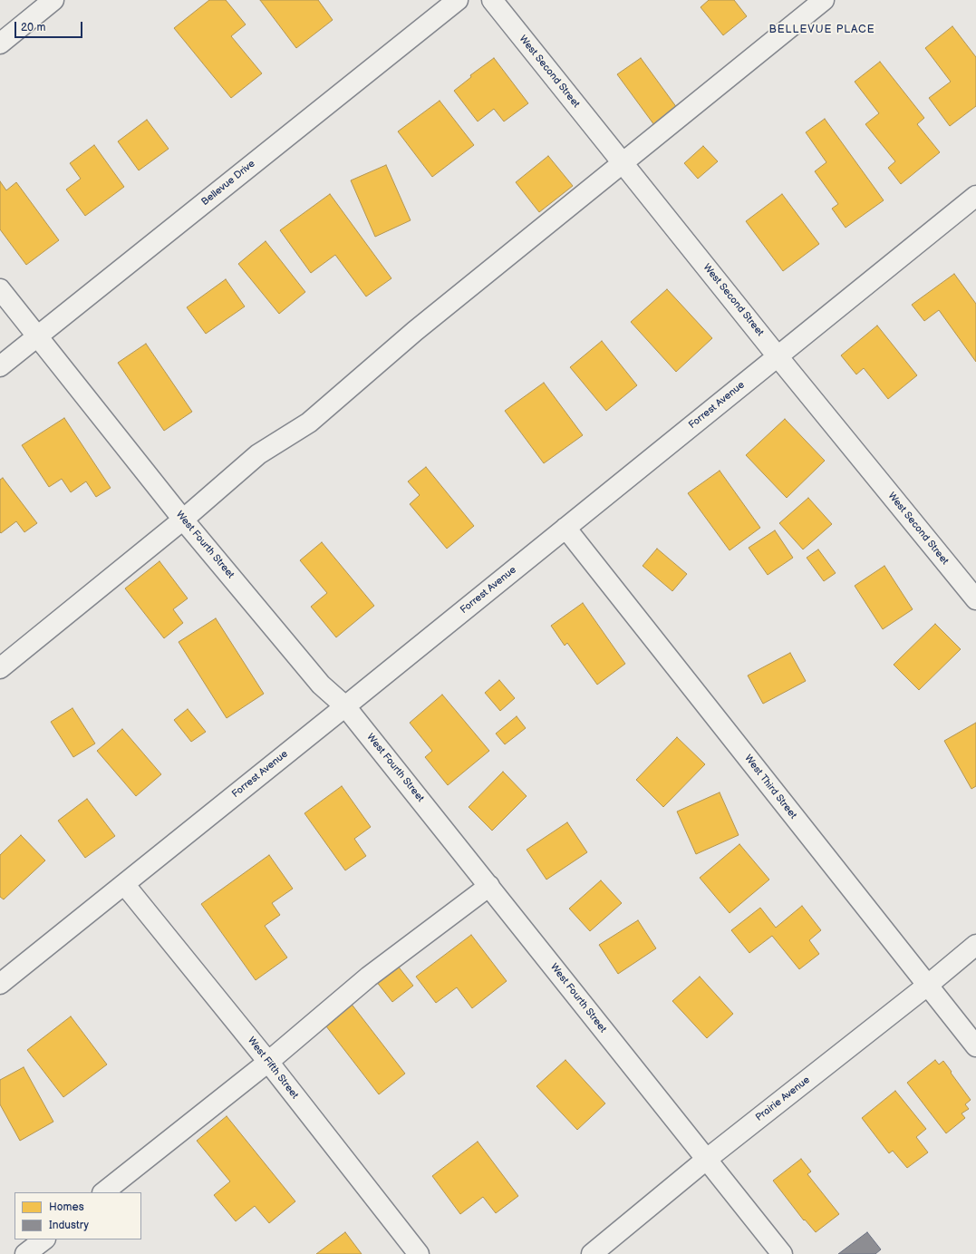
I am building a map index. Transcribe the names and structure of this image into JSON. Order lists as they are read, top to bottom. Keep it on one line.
{"streets":{"street":["West Second Street","Bellevue Drive","Forrest Avenue","West Fourth Street","West Third Street","West Fifth Street","Prairie Avenue"]},"crossings":[["West Second Street","Forrest Avenue"],["Bellevue Drive","West Fourth Street"],["Forrest Avenue","West Fourth Street"],["Forrest Avenue","West Third Street"],["Forrest Avenue","West Fifth Street"],["West Fourth Street","Prairie Avenue"],["West Third Street","Prairie Avenue"]],"districts":["BELLEVUE PLACE"],"legend":["Homes","Industry"],"scale_bar":"20 m"}
